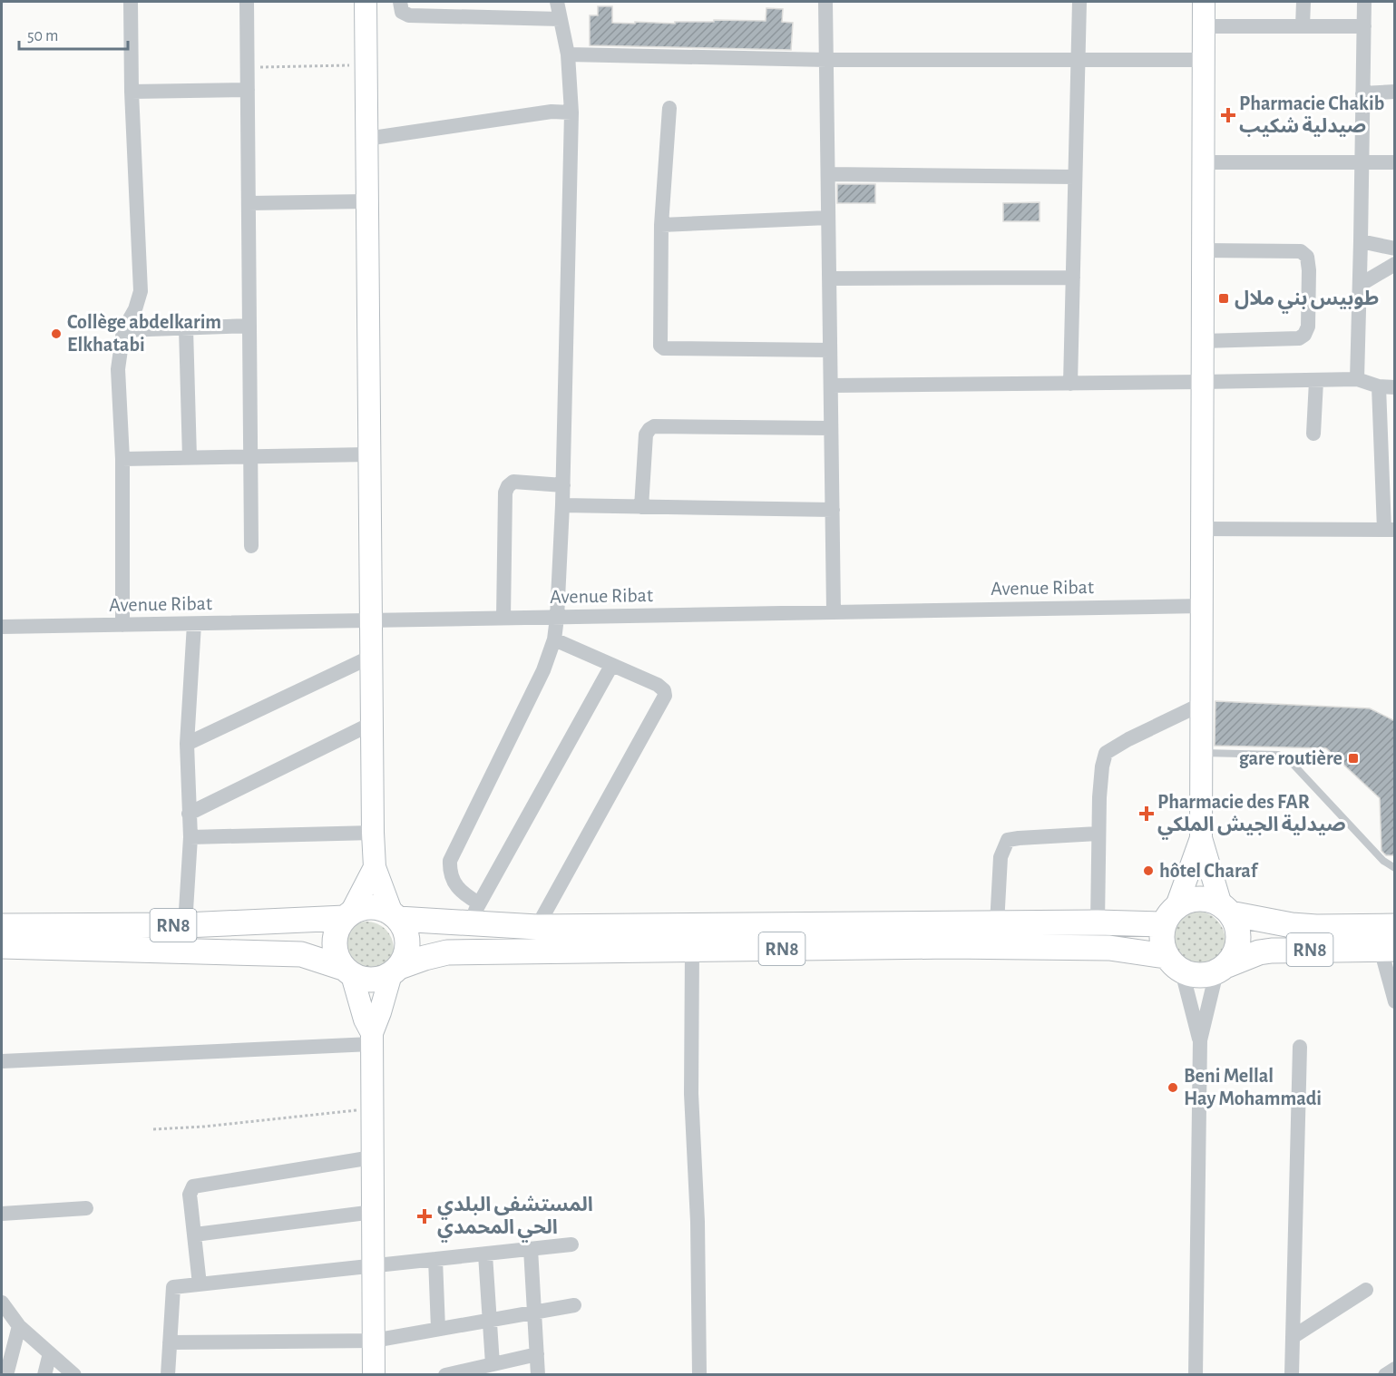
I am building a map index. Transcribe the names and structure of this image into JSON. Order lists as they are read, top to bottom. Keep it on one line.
{"streets":{"main road":["RN8"],"street":["Avenue Ribat"]},"places":{"health":["Pharmacie Chakib صيدلية شكيب","Pharmacie des FAR صيدلية الجيش الملكي","المستشفى البلدي الحي المحمدي"],"transit":["طوبيس بني ملال","gare routière"],"other":["Collège abdelkarim Elkhatabi","hôtel Charaf","Beni Mellal Hay Mohammadi"]},"scale_bar":"50 m"}
